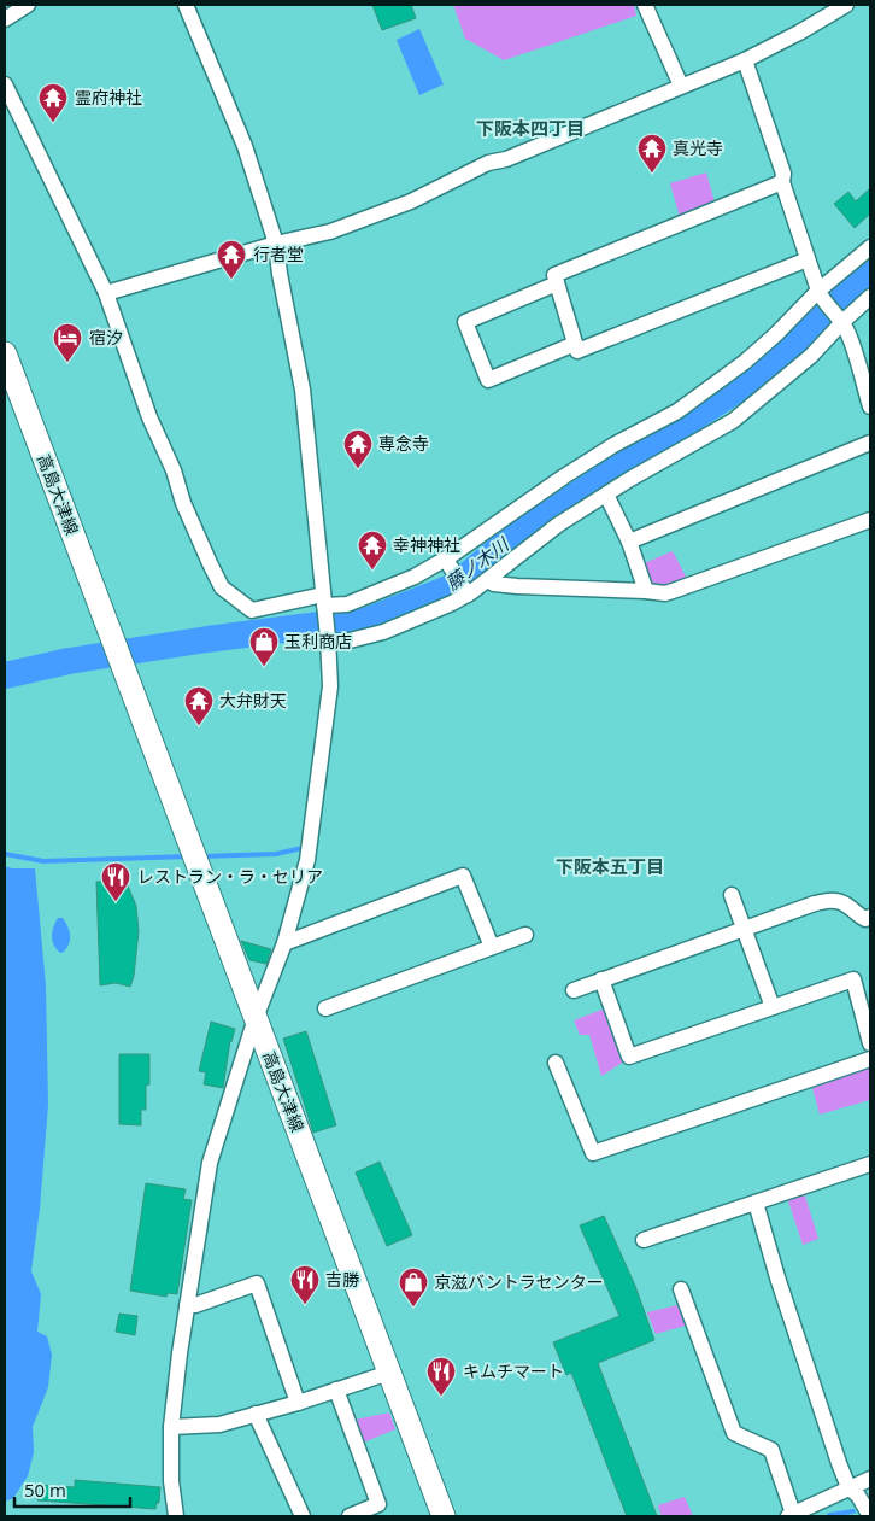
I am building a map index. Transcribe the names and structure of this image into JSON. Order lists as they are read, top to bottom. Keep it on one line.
{"streets":{"main road":["高島大津線"]},"districts":["下阪本四丁目","下阪本五丁目"],"water":["藤ノ木川"],"places":{"temple":["霊府神社","真光寺","行者堂","専念寺","幸神神社","大弁財天"],"hotel":["宿汐"],"shop":["玉利商店","京滋バントラセンター"],"restaurant":["レストラン・ラ・セリア","吉勝","キムチマート"]},"scale_bar":"50 m"}
